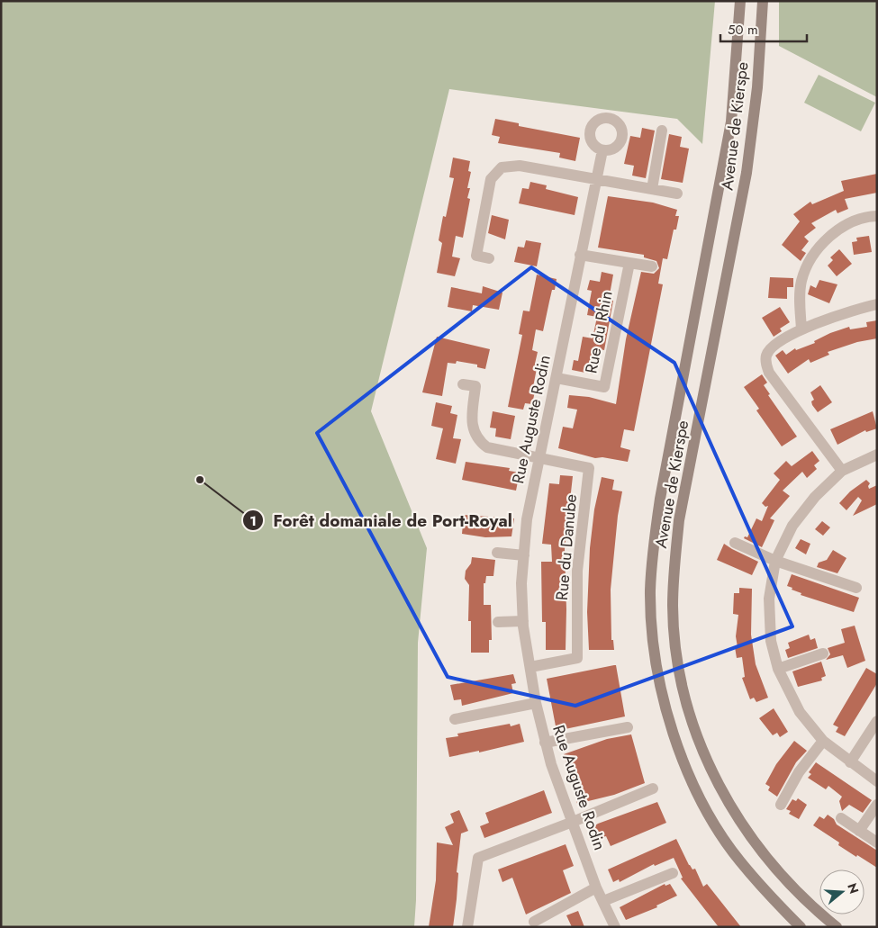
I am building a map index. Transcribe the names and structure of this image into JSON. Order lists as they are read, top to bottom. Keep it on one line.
{"streets":{"main road":["Avenue de Kierspe"],"street":["Rue du Rhin","Rue Auguste Rodin","Rue du Danube"]},"crossings":[["Rue du Rhin","Rue Auguste Rodin"],["Rue Auguste Rodin","Rue du Danube"]],"places":["Forêt domaniale de Port-Royal"],"scale_bar":"50 m","north":"right"}
